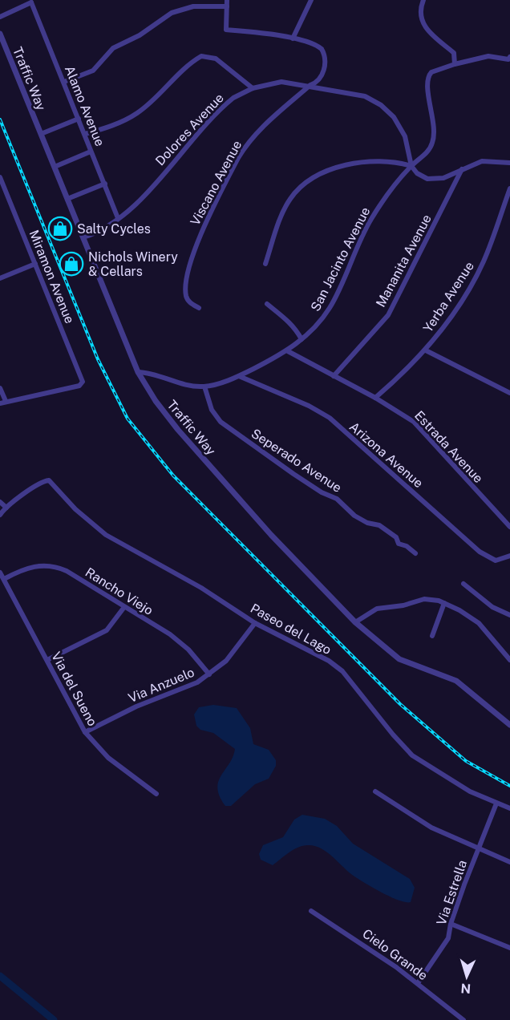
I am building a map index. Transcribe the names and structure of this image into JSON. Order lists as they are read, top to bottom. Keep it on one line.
{"streets":{"street":["Traffic Way","Alamo Avenue","Dolores Avenue","Viscano Avenue","San Jacinto Avenue","Mananita Avenue","Miramon Avenue","Yerba Avenue","Estrada Avenue","Arizona Avenue","Seperado Avenue","Rancho Viejo","Paseo del Lago","Via Anzuelo","Via del Sueno","Via Estrella","Cielo Grande"]},"crossings":[["Traffic Way","Dolores Avenue"],["Traffic Way","San Jacinto Avenue"],["Alamo Avenue","Dolores Avenue"],["Dolores Avenue","Viscano Avenue"],["Dolores Avenue","San Jacinto Avenue"],["San Jacinto Avenue","Estrada Avenue"],["San Jacinto Avenue","Arizona Avenue"],["San Jacinto Avenue","Seperado Avenue"],["Mananita Avenue","Estrada Avenue"],["Yerba Avenue","Estrada Avenue"],["Rancho Viejo","Via Anzuelo"],["Rancho Viejo","Via del Sueno"],["Paseo del Lago","Via Anzuelo"],["Paseo del Lago","Via Estrella"],["Via Anzuelo","Via del Sueno"],["Via Estrella","Cielo Grande"]],"places":{"shop":["Salty Cycles","Nichols Winery & Cellars"]},"north":"bottom"}
